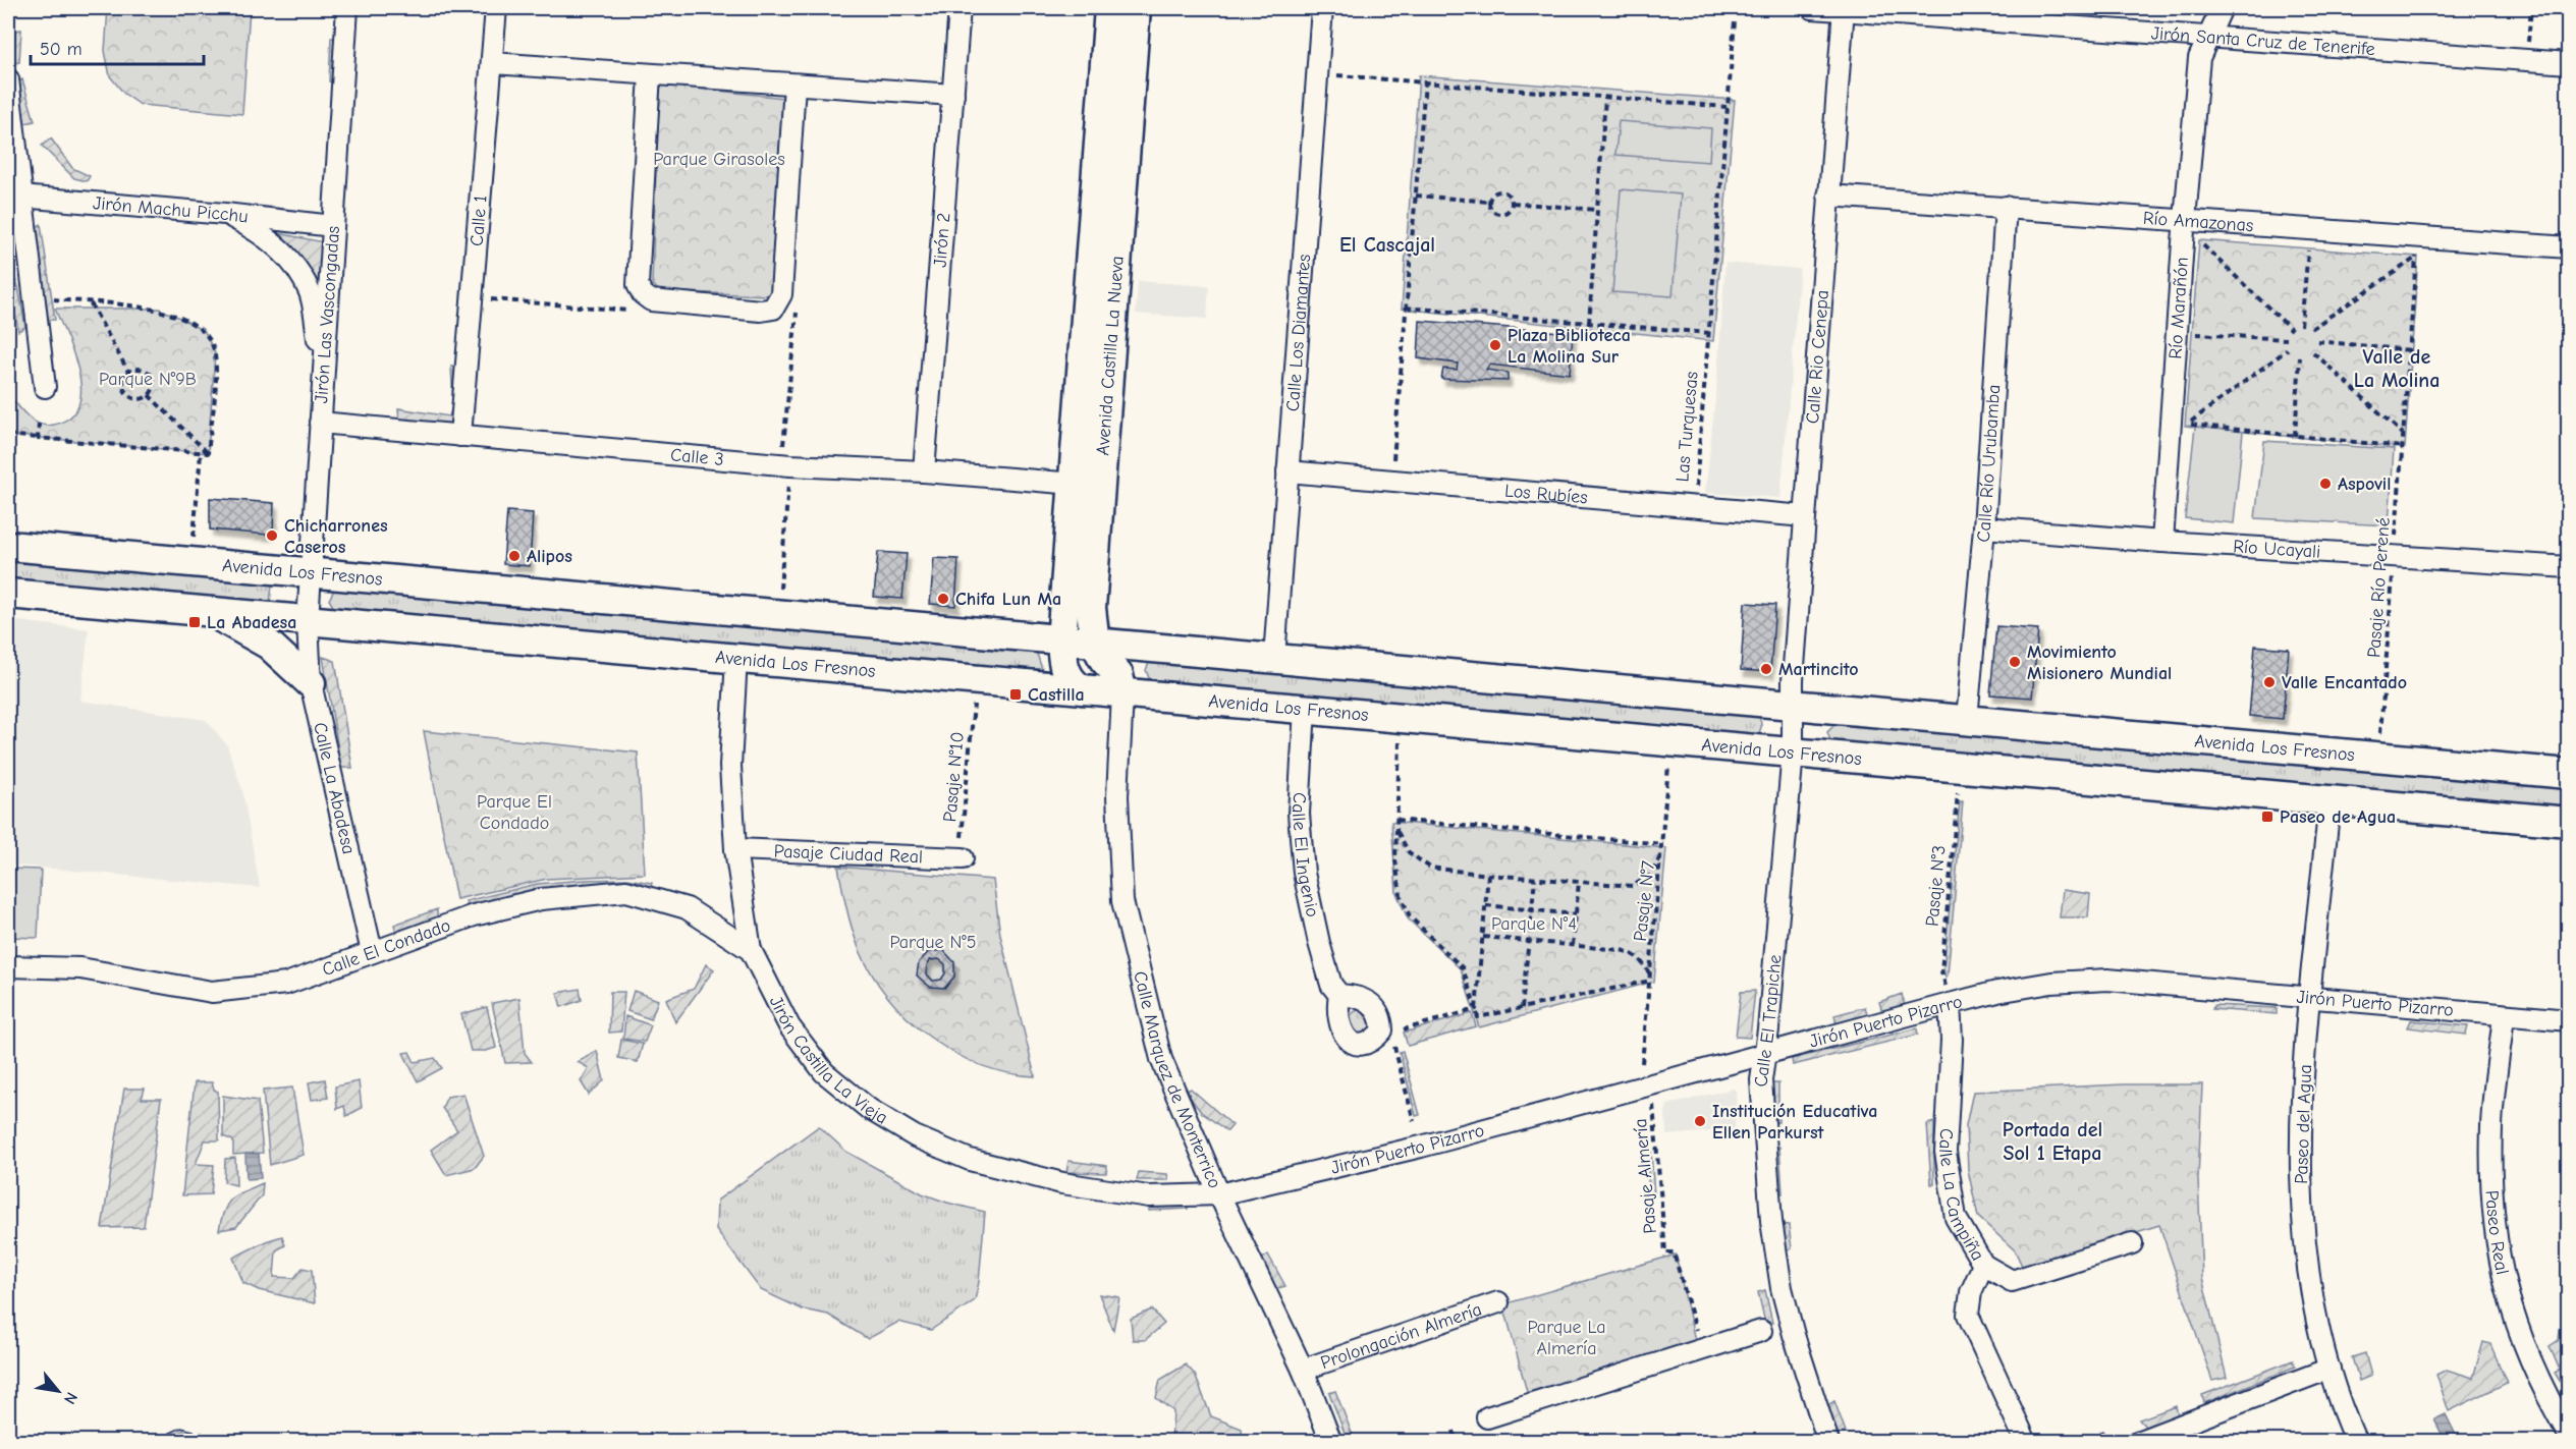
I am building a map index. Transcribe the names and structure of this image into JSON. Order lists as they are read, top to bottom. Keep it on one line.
{"streets":{"main road":["Avenida Castilla La Nueva","Avenida Los Fresnos"],"street":["Jirón Santa Cruz de Tenerife","Jirón Machu Picchu","Calle 1","Río Amazonas","Jirón 2","Río Marañón","Jirón Las Vascongadas","Calle Los Diamantes","Calle Rio Cenepa","Calle 3","Calle Río Urubamba","Los Rubíes","Río Ucayali","Calle La Abadesa","Pasaje Ciudad Real","Calle El Ingenio","Calle El Condado","Jirón Puerto Pizarro","Calle El Trapiche","Jirón Castilla La Vieja","Calle Marquez de Monterrico","Paseo del Agua","Calle La Campiña","Paseo Real","Prolongación Almería"],"path":["Las Turquesas","Pasaje Río Perené","Pasaje N°10","Pasaje N°3","Pasaje N°7","Pasaje Almería"]},"crossings":[["Jirón Santa Cruz de Tenerife","Río Marañón"],["Jirón Santa Cruz de Tenerife","Calle Rio Cenepa"],["Jirón Machu Picchu","Jirón Las Vascongadas"],["Calle 1","Calle 3"],["Río Amazonas","Río Marañón"],["Río Amazonas","Calle Rio Cenepa"],["Río Amazonas","Calle Río Urubamba"],["Río Amazonas","Pasaje Río Perené"],["Jirón 2","Calle 3"],["Río Marañón","Río Ucayali"],["Jirón Las Vascongadas","Calle 3"],["Jirón Las Vascongadas","Avenida Los Fresnos"],["Jirón Las Vascongadas","Calle La Abadesa"],["Calle Los Diamantes","Los Rubíes"],["Calle Los Diamantes","Avenida Los Fresnos"],["Avenida Castilla La Nueva","Calle 3"],["Avenida Castilla La Nueva","Avenida Los Fresnos"],["Avenida Castilla La Nueva","Calle Marquez de Monterrico"],["Calle Rio Cenepa","Los Rubíes"],["Calle Rio Cenepa","Avenida Los Fresnos"],["Calle Rio Cenepa","Calle El Trapiche"],["Las Turquesas","Los Rubíes"],["Calle Río Urubamba","Río Ucayali"],["Calle Río Urubamba","Avenida Los Fresnos"],["Río Ucayali","Pasaje Río Perené"],["Avenida Los Fresnos","Pasaje Río Perené"],["Avenida Los Fresnos","Calle La Abadesa"],["Avenida Los Fresnos","Calle El Ingenio"],["Avenida Los Fresnos","Pasaje N°3"],["Avenida Los Fresnos","Pasaje N°7"],["Avenida Los Fresnos","Calle El Trapiche"],["Avenida Los Fresnos","Jirón Castilla La Vieja"],["Avenida Los Fresnos","Calle Marquez de Monterrico"],["Avenida Los Fresnos","Paseo del Agua"],["Pasaje N°10","Pasaje Ciudad Real"],["Calle La Abadesa","Calle El Condado"],["Pasaje Ciudad Real","Jirón Castilla La Vieja"],["Pasaje N°3","Jirón Puerto Pizarro"],["Pasaje N°3","Calle La Campiña"],["Calle El Condado","Jirón Castilla La Vieja"],["Jirón Puerto Pizarro","Calle El Trapiche"],["Jirón Puerto Pizarro","Jirón Castilla La Vieja"],["Jirón Puerto Pizarro","Calle Marquez de Monterrico"],["Jirón Puerto Pizarro","Paseo del Agua"],["Jirón Puerto Pizarro","Calle La Campiña"],["Jirón Puerto Pizarro","Paseo Real"],["Jirón Castilla La Vieja","Calle Marquez de Monterrico"],["Calle Marquez de Monterrico","Prolongación Almería"]],"districts":["El Cascajal","Valle de La Molina","Portada del Sol 1 Etapa"],"parks":["Parque Girasoles","Parque N°9B","Parque El Condado","Parque N°4","Parque N°5","Parque La Almería"],"places":{"other":["Plaza Biblioteca La Molina Sur","Aspovil","Chicharrones Caseros","Alipos","Chifa Lun Ma","Movimiento Misionero Mundial","Martincito","Valle Encantado","Institución Educativa Ellen Parkurst"],"transit":["La Abadesa","Castilla","Paseo de Agua"]},"scale_bar":"50 m","north":"bottom right"}
